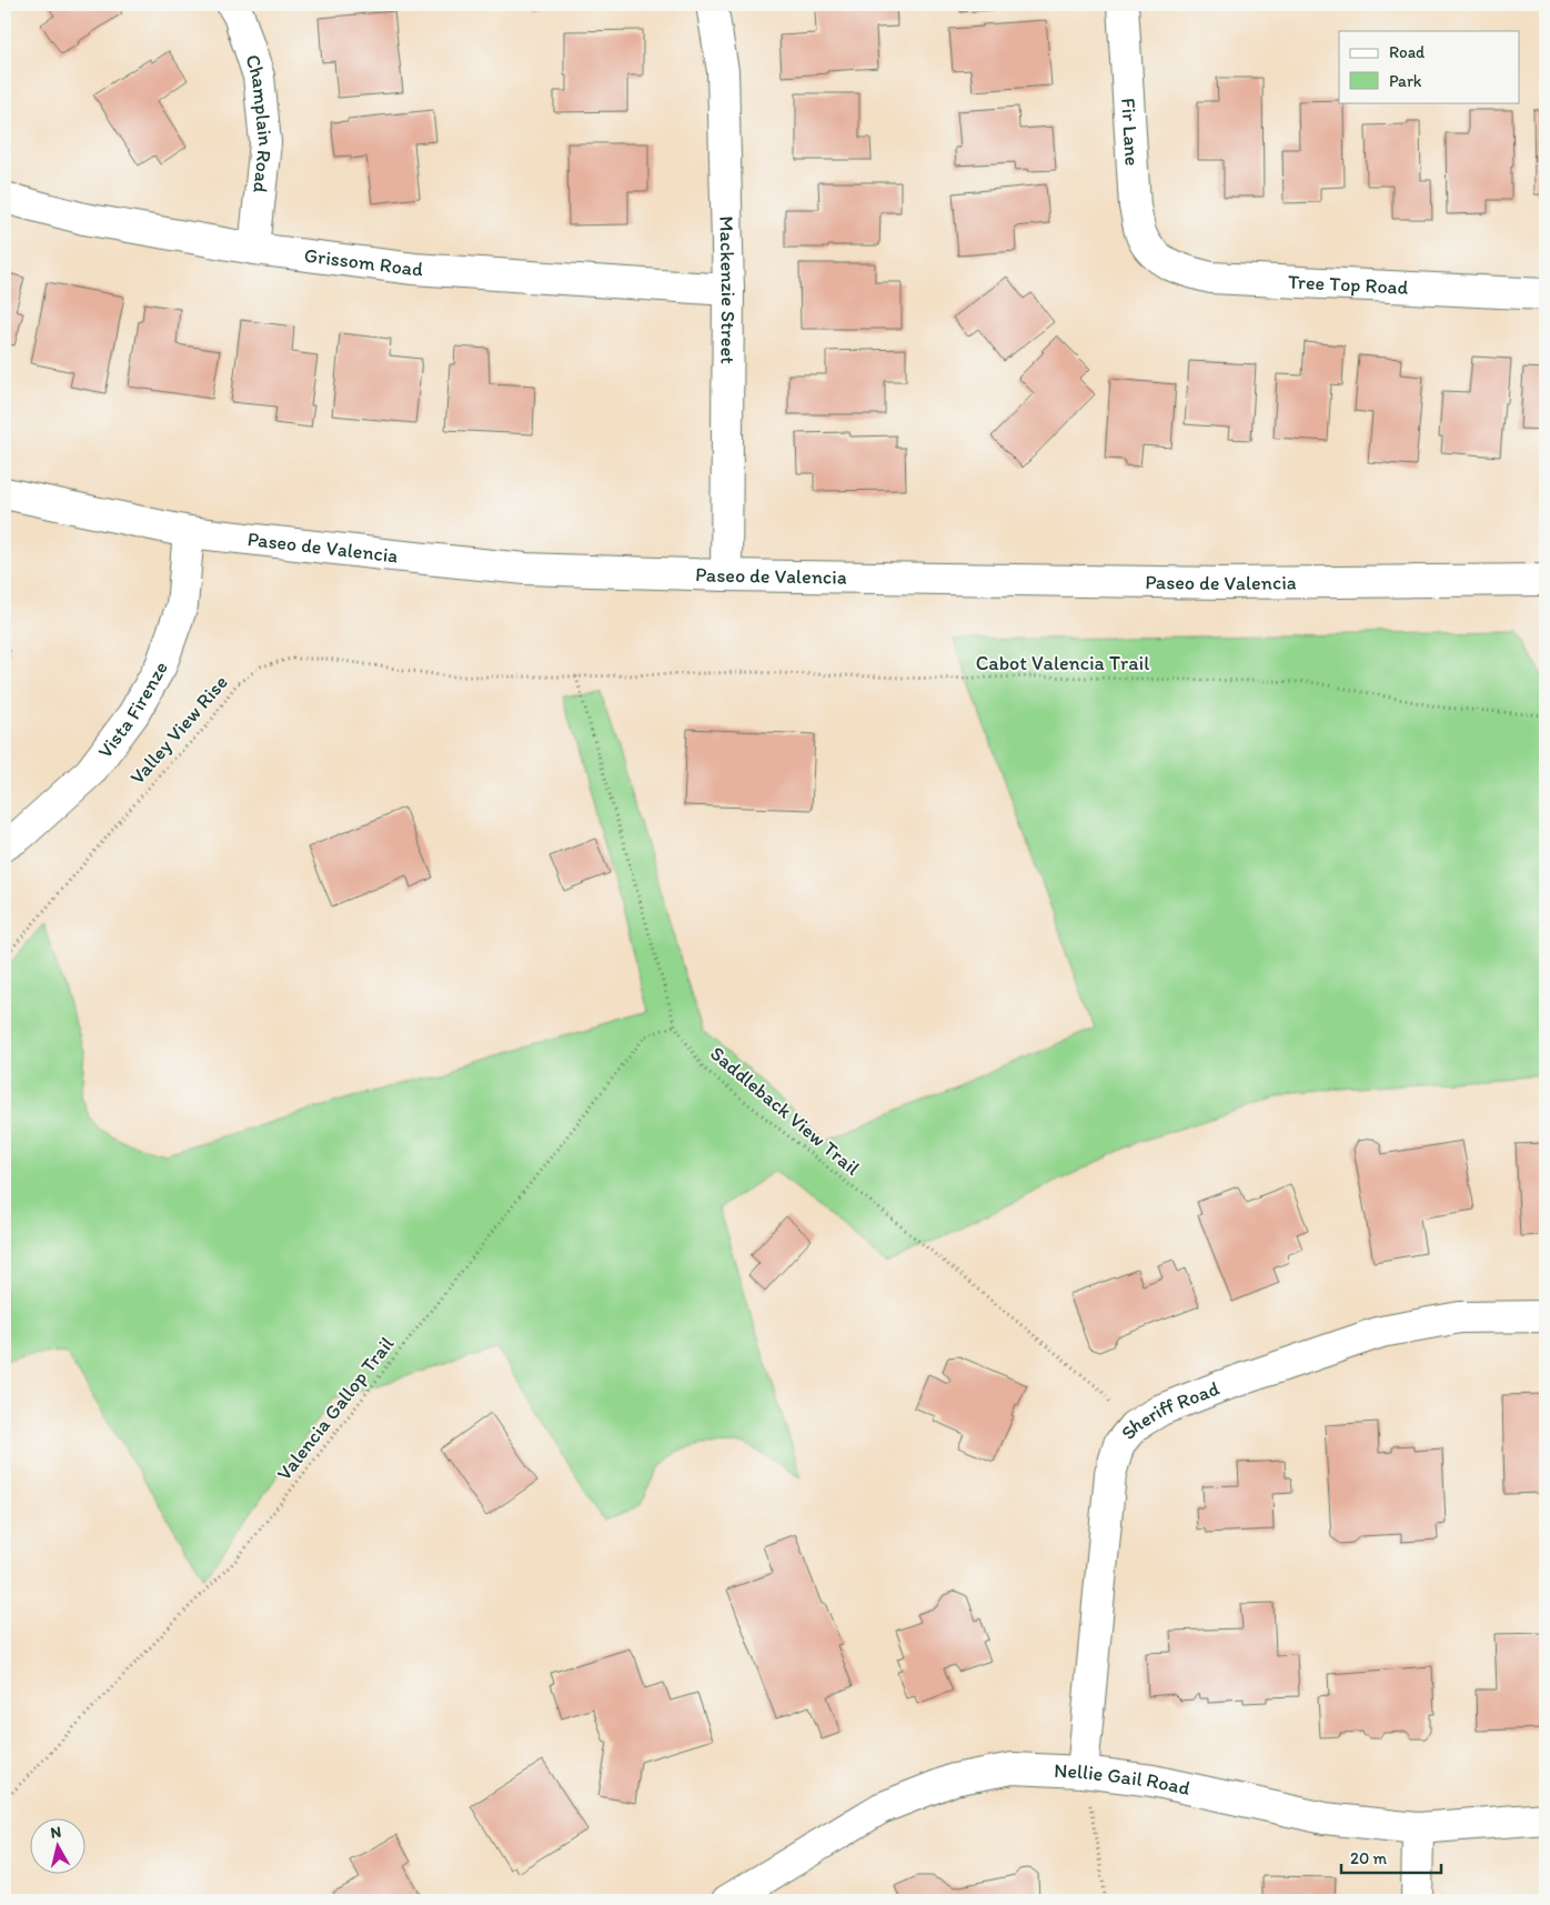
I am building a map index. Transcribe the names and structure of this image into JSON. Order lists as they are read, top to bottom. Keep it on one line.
{"streets":{"street":["Champlain Road","Fir Lane","Grissom Road","Tree Top Road","Mackenzie Street","Paseo de Valencia","Vista Firenze","Sheriff Road","Nellie Gail Road"],"path":["Cabot Valencia Trail","Valley View Rise","Saddleback View Trail","Valencia Gallop Trail"]},"crossings":[["Champlain Road","Grissom Road"],["Fir Lane","Tree Top Road"],["Grissom Road","Mackenzie Street"],["Mackenzie Street","Paseo de Valencia"],["Paseo de Valencia","Vista Firenze"],["Cabot Valencia Trail","Valley View Rise"],["Cabot Valencia Trail","Saddleback View Trail"],["Valley View Rise","Saddleback View Trail"],["Saddleback View Trail","Valencia Gallop Trail"],["Saddleback View Trail","Sheriff Road"],["Sheriff Road","Nellie Gail Road"]],"legend":["Road","Park"],"scale_bar":"20 m","north":"top"}
